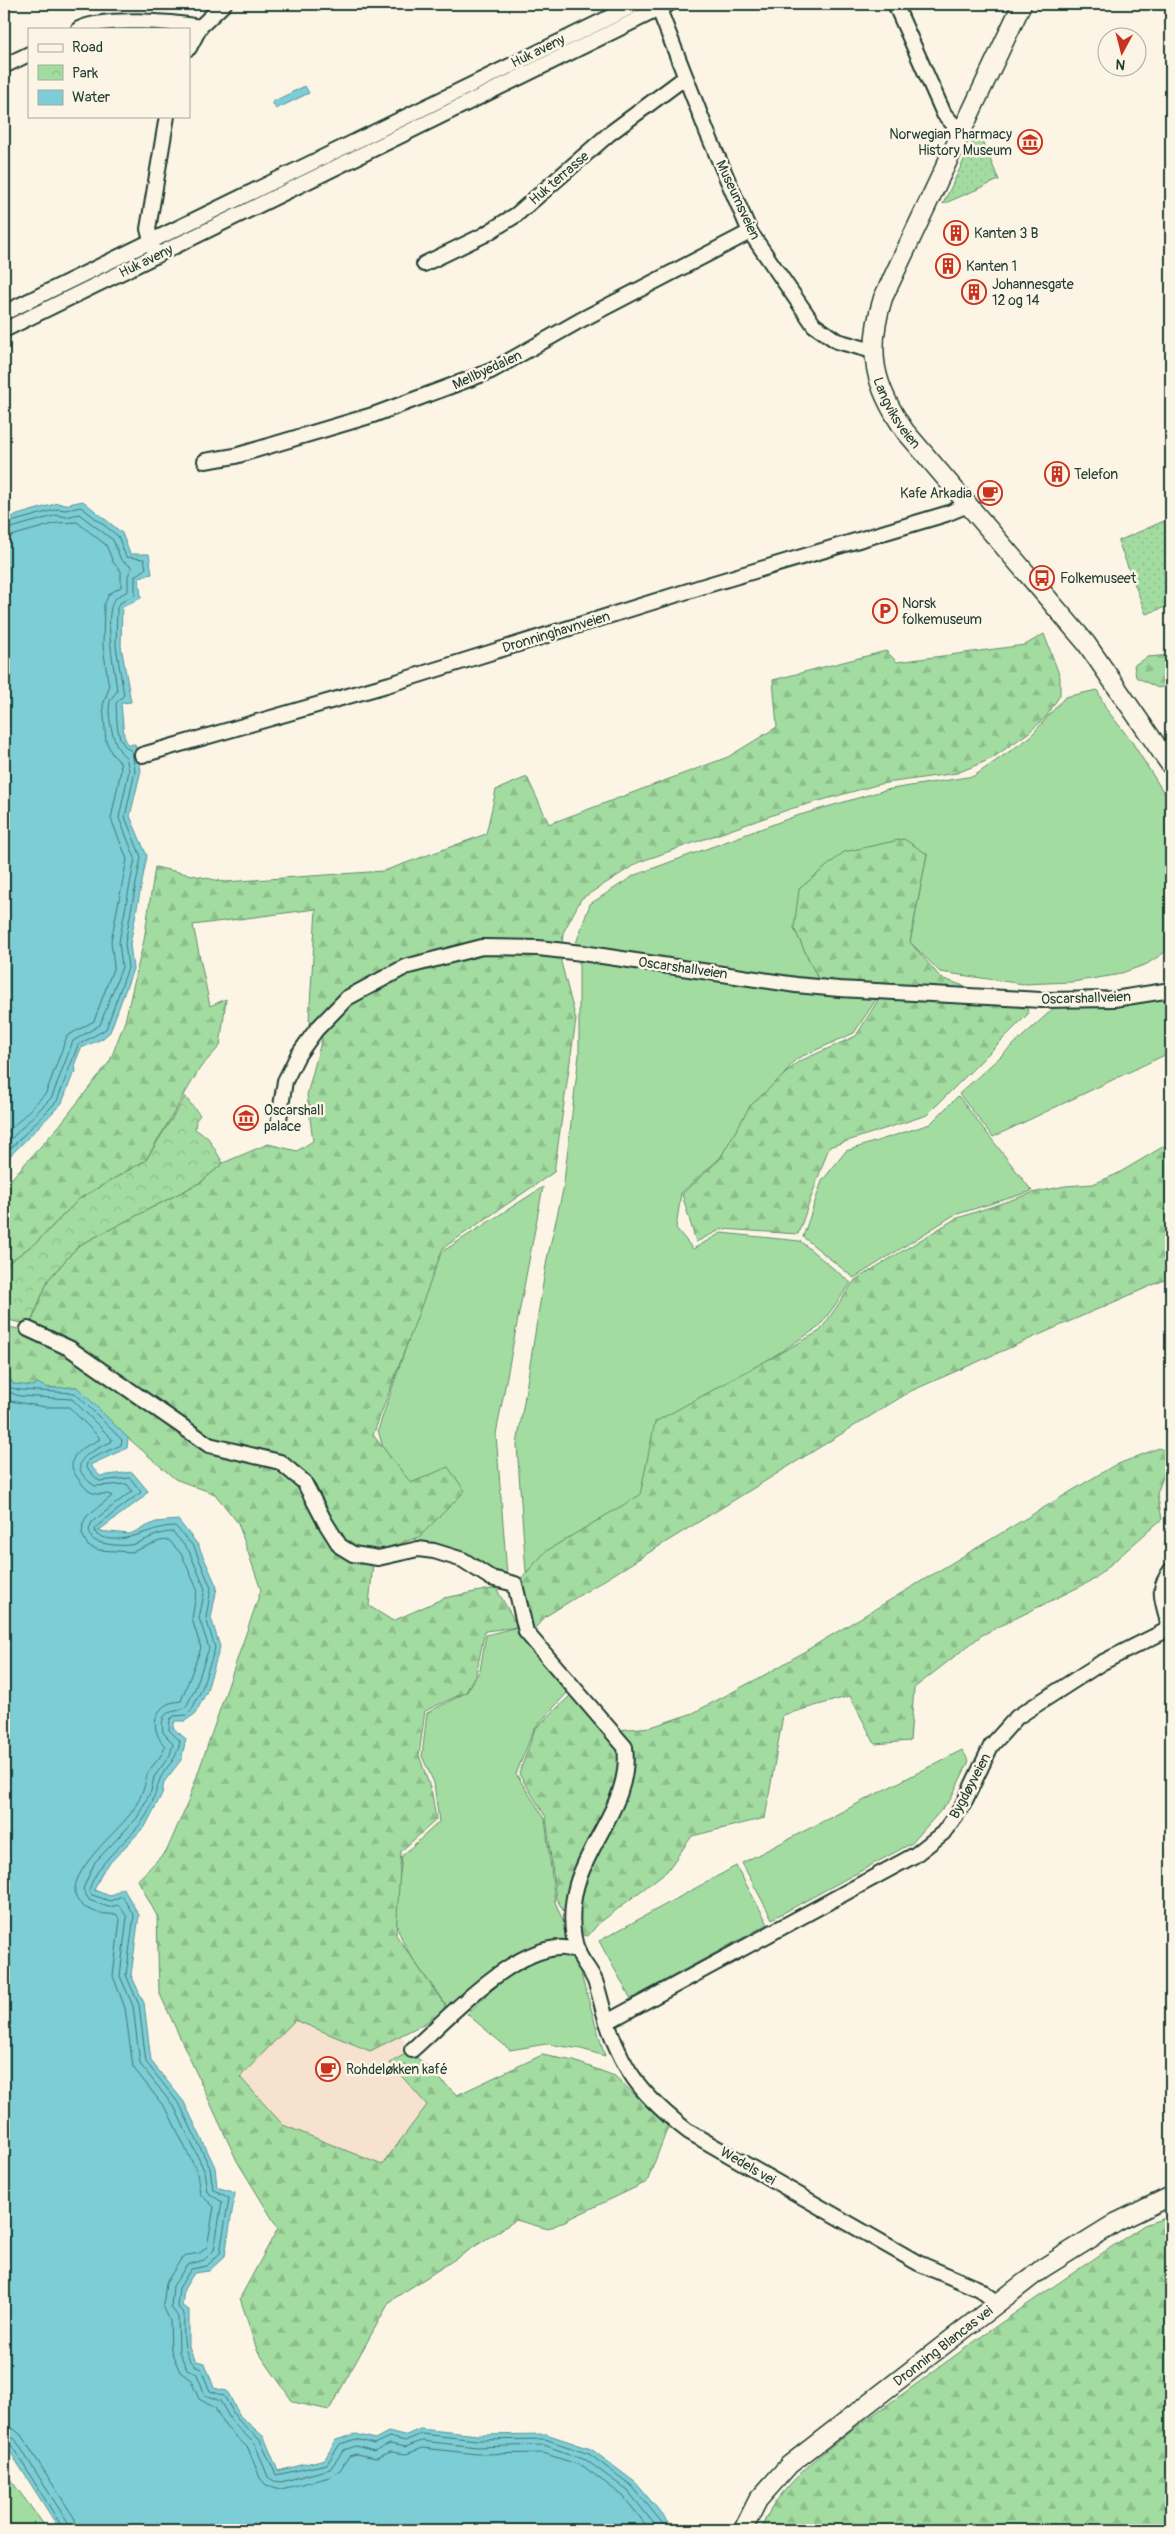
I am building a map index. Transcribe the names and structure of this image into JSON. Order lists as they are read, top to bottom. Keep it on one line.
{"streets":{"street":["Huk aveny","Huk terrasse","Museumsveien","Mellbyedalen","Langviksveien","Dronninghavnveien","Oscarshallveien","Bygdøyveien","Wedels vei","Dronning Blancas vei"]},"crossings":[["Huk aveny","Museumsveien"],["Huk terrasse","Museumsveien"],["Museumsveien","Mellbyedalen"],["Museumsveien","Langviksveien"],["Langviksveien","Dronninghavnveien"],["Bygdøyveien","Wedels vei"],["Wedels vei","Dronning Blancas vei"]],"places":{"museum":["Norwegian Pharmacy History Museum","Oscarshall palace"],"building":["Kanten 3 B","Kanten 1","Johannesgate 12 og 14","Telefon"],"cafe":["Kafe Arkadia","Rohdeløkken kafé"],"bus stop":["Folkemuseet"],"parking":["Norsk folkemuseum"]},"legend":["Road","Park","Water"],"north":"bottom"}
